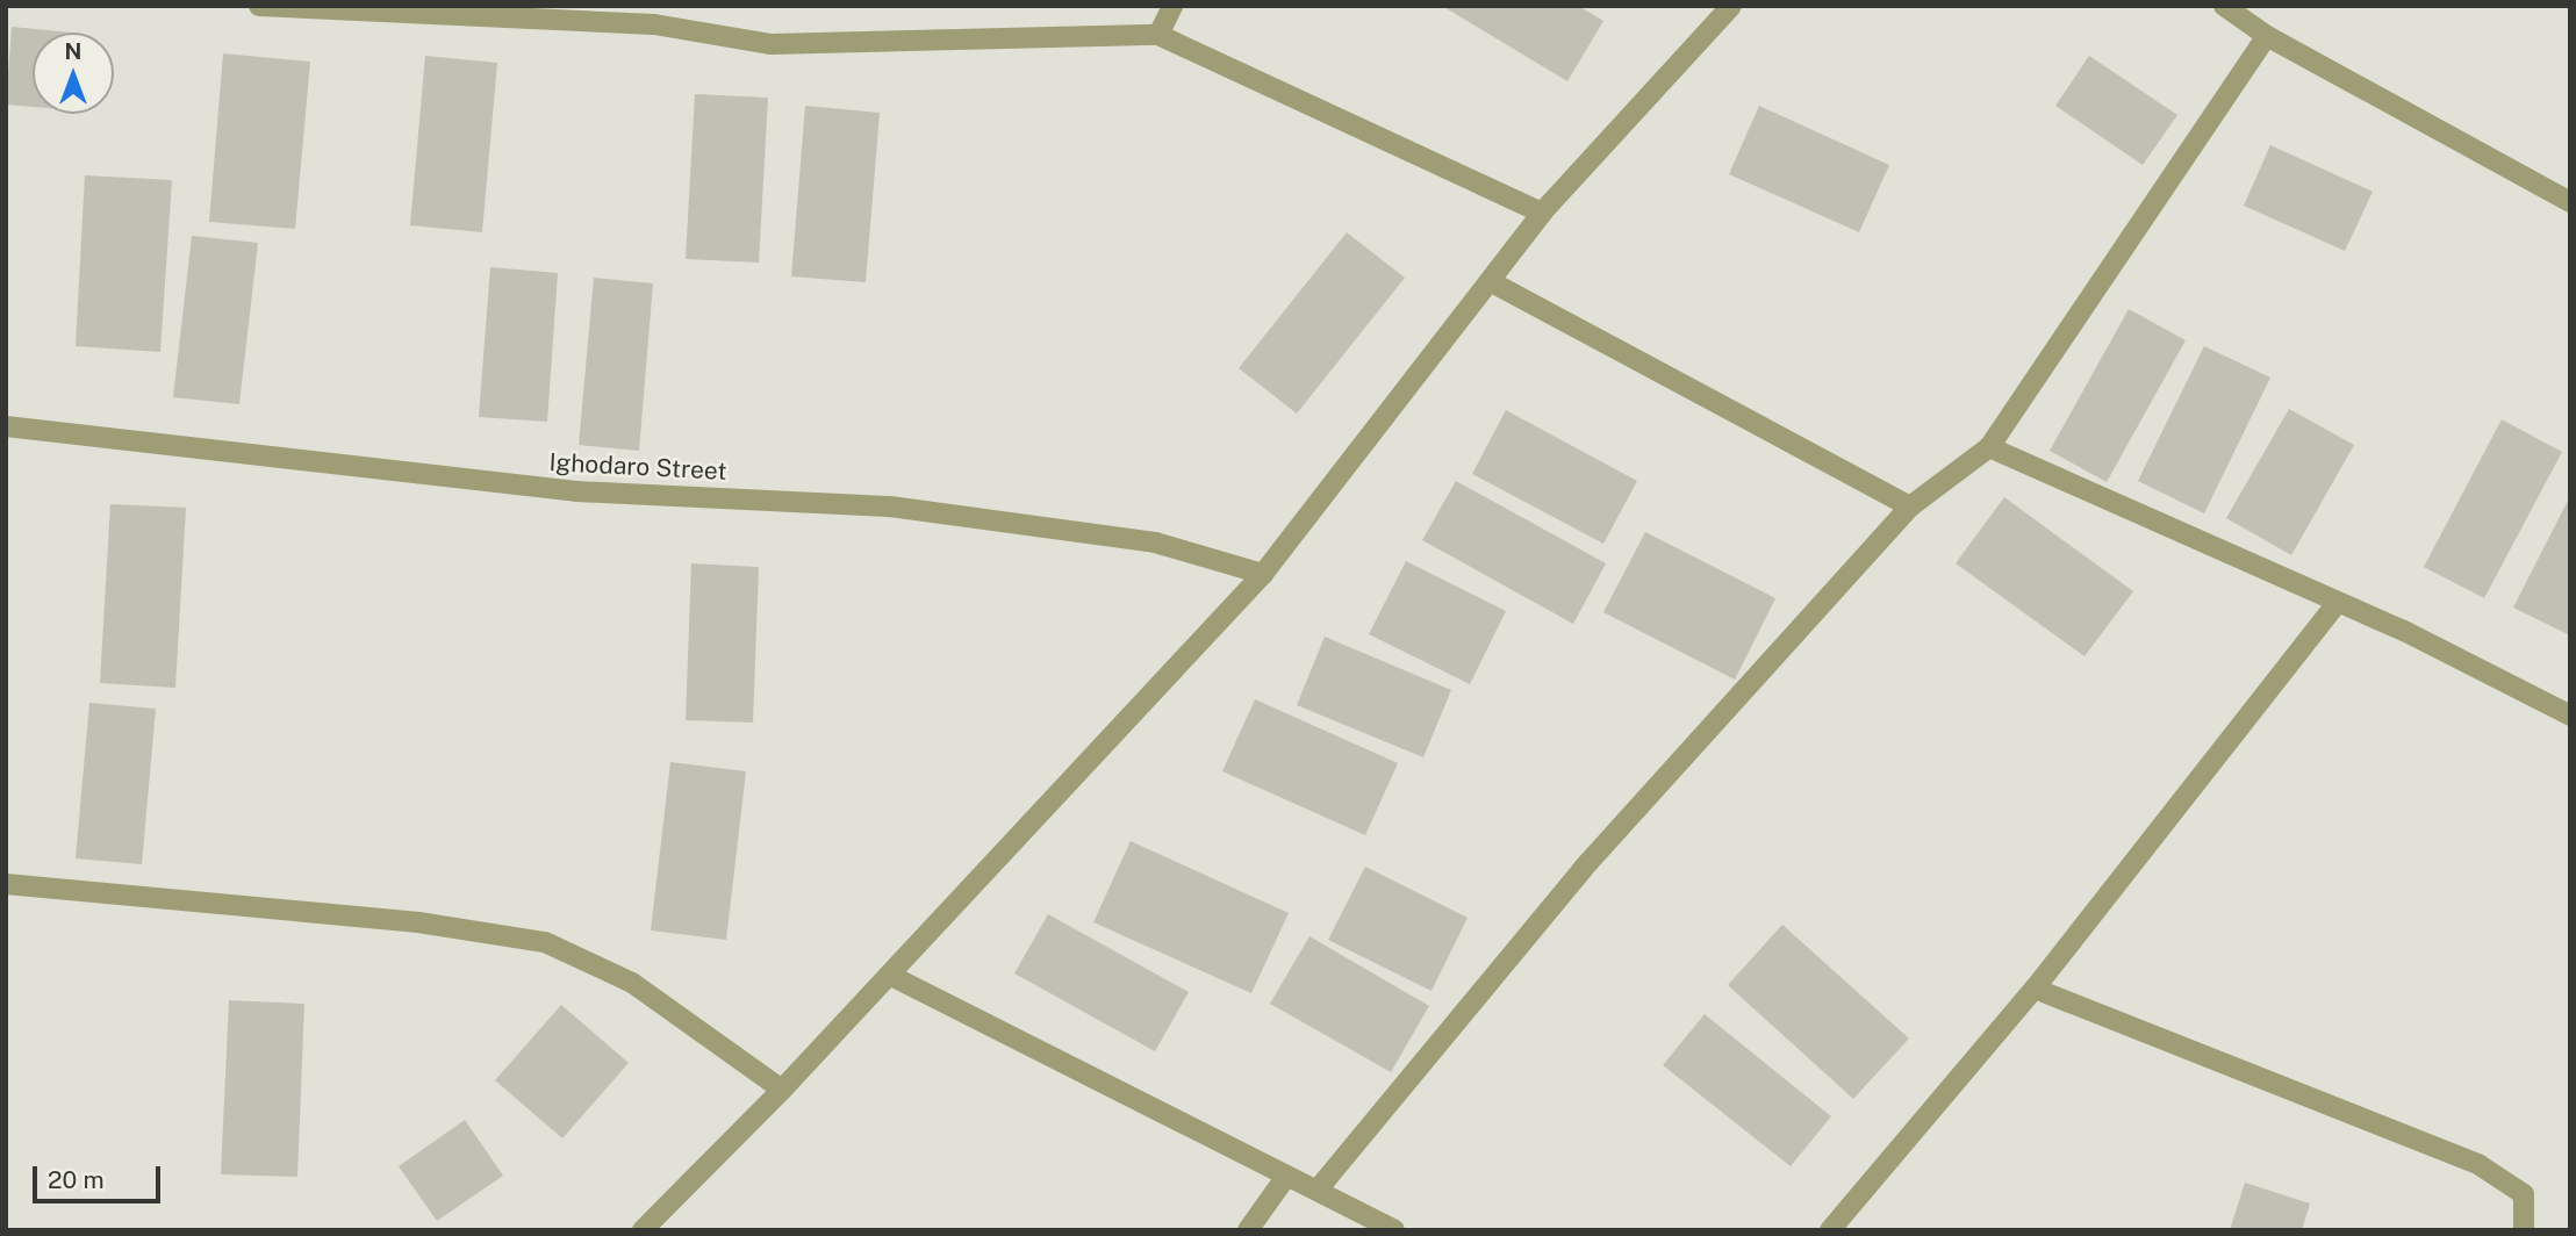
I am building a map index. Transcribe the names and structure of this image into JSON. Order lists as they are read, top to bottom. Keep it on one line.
{"streets":{"street":["Ighodaro Street"]},"scale_bar":"20 m","north":"top"}
